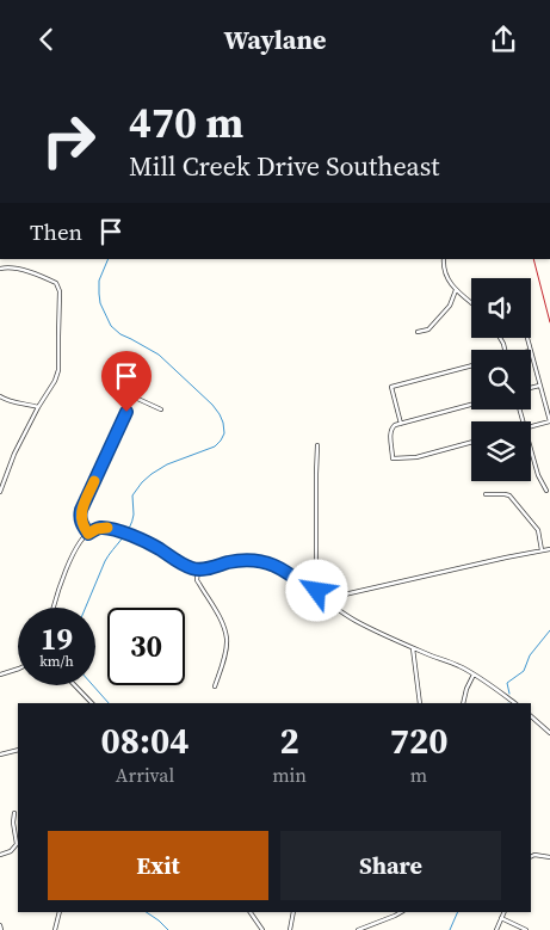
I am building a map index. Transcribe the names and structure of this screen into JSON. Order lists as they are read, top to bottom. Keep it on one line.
{"page":{"header":"Waylane","turn":["470 m","Mill Creek Drive Southeast"],"then":"Then","speed":"19 km/h","limit":"30","eta":["08:04","Arrival","2","min","720","m"],"buttons":["Exit","Share"]}}
